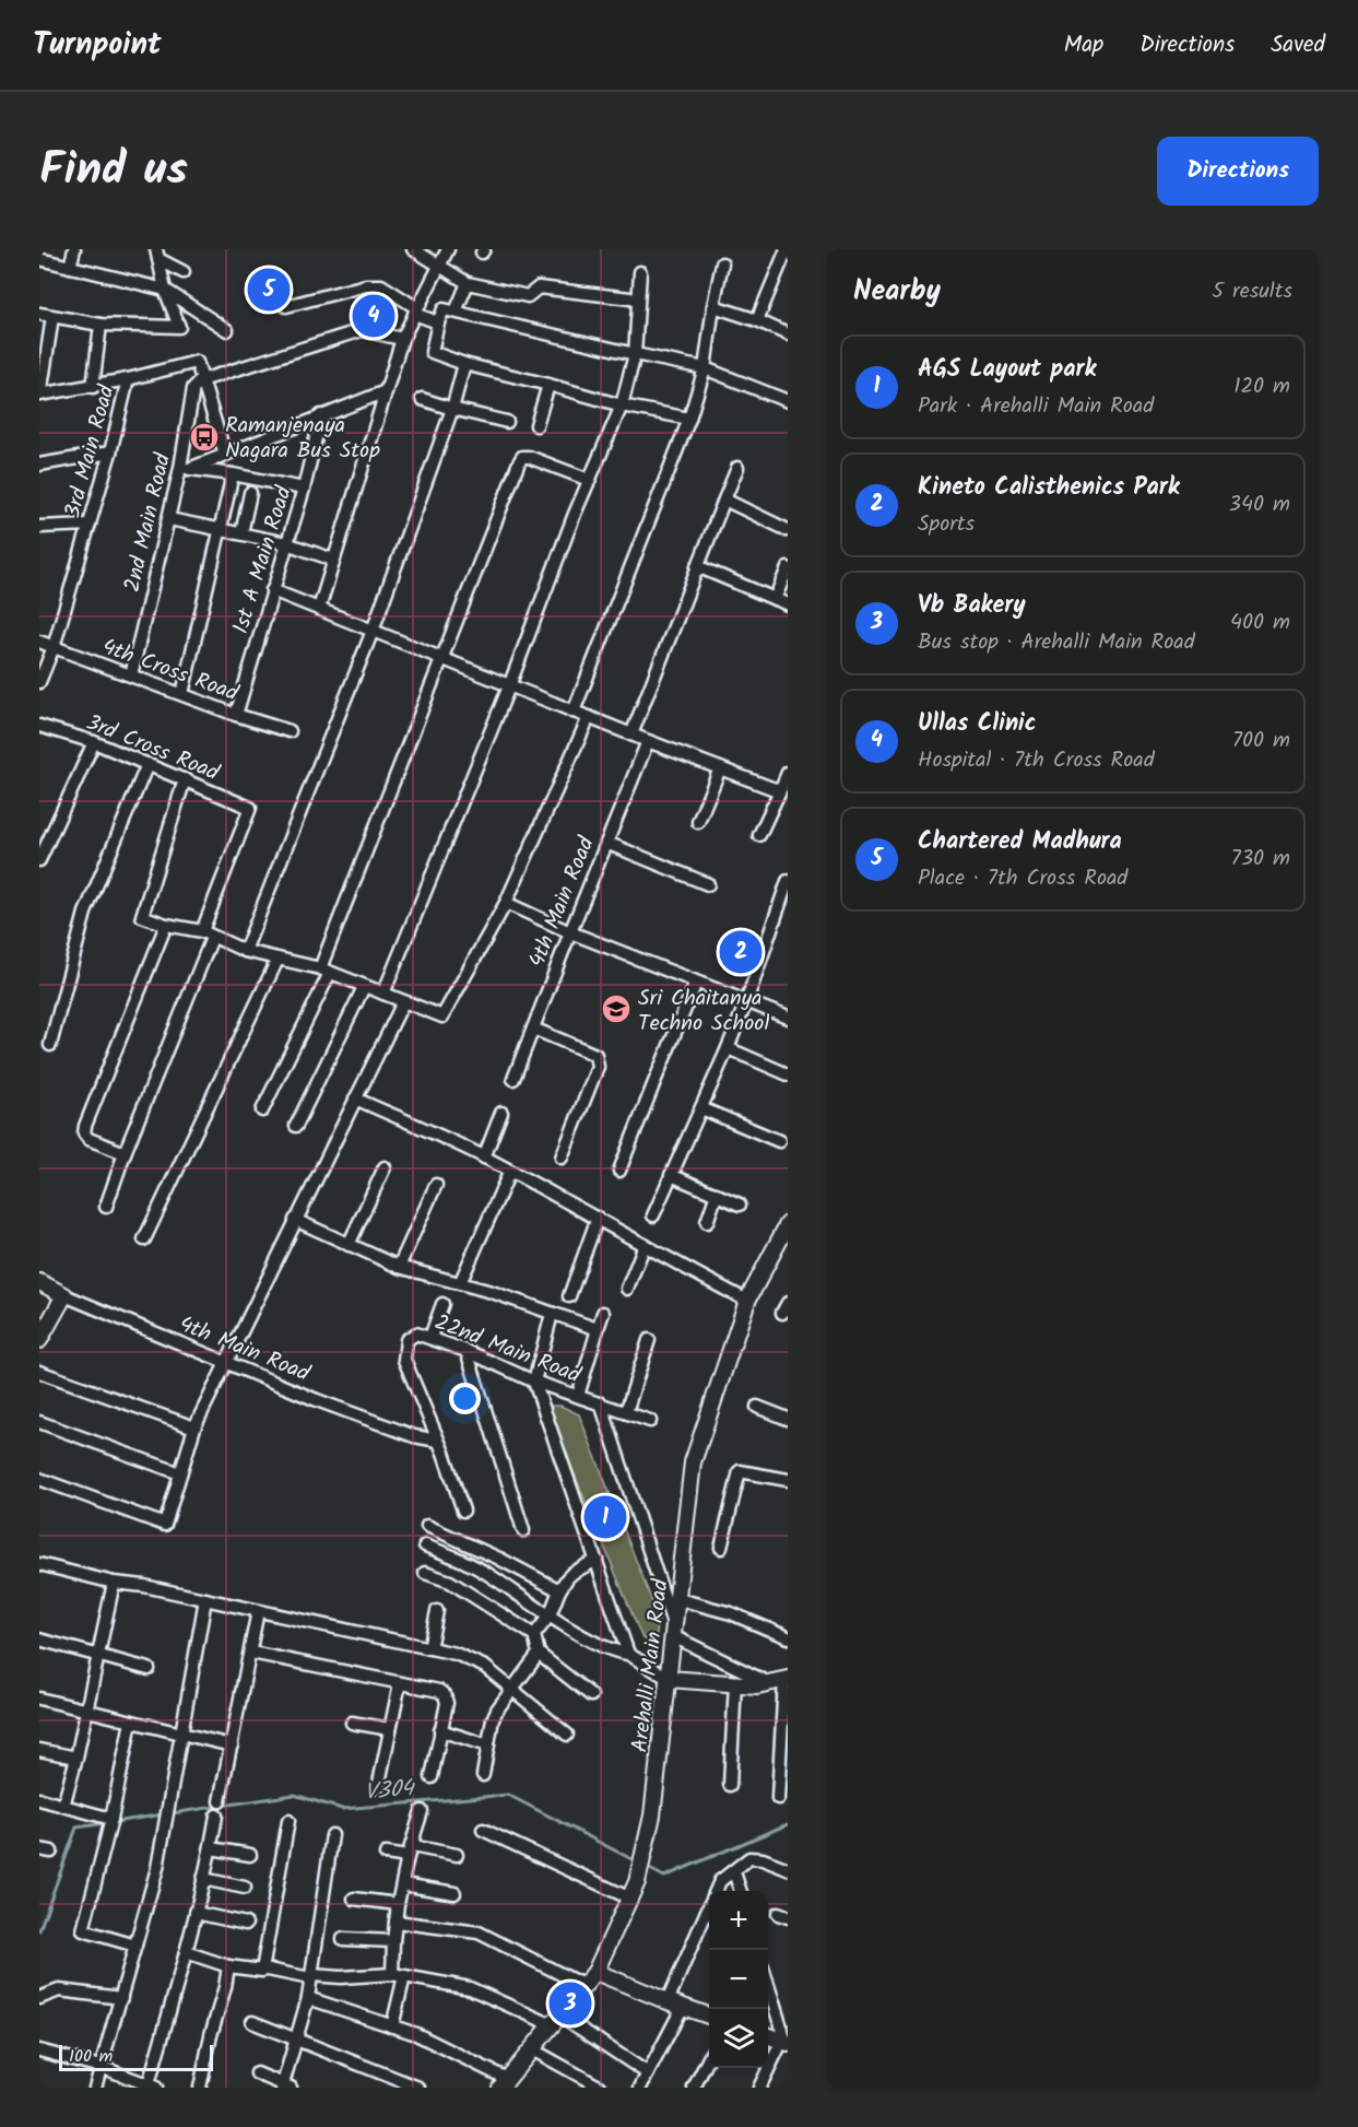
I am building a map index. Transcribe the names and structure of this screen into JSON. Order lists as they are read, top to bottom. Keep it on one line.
{"streets":{"street":["3rd Main Road","2nd Main Road","1st A Main Road","4th Cross Road","3rd Cross Road","4th Main Road","22nd Main Road","Arehalli Main Road"]},"crossings":[["3rd Main Road","4th Cross Road"],["2nd Main Road","4th Cross Road"],["1st A Main Road","4th Cross Road"],["4th Main Road","22nd Main Road"]],"water":["V304"],"places":{"bus stop":["Ramanjenaya Nagara Bus Stop"],"school or university":["Sri Chaitanya Techno School"]},"scale_bar":"100 m","page":{"header":"Turnpoint","nav":["Map","Directions","Saved"],"title":"Find us","buttons":"Directions","heading":["Nearby","5 results"],"pins":["5","4","2","1","3"],"list":[{"mark":"1","name":"AGS Layout park","note":"Park · Arehalli Main Road","value":"120 m"},{"mark":"2","name":"Kineto Calisthenics Park","note":"Sports","value":"340 m"},{"mark":"3","name":"Vb Bakery","note":"Bus stop · Arehalli Main Road","value":"400 m"},{"mark":"4","name":"Ullas Clinic","note":"Hospital · 7th Cross Road","value":"700 m"},{"mark":"5","name":"Chartered Madhura","note":"Place · 7th Cross Road","value":"730 m"}],"map_buttons":["+","−"],"scale":"100 m"}}
